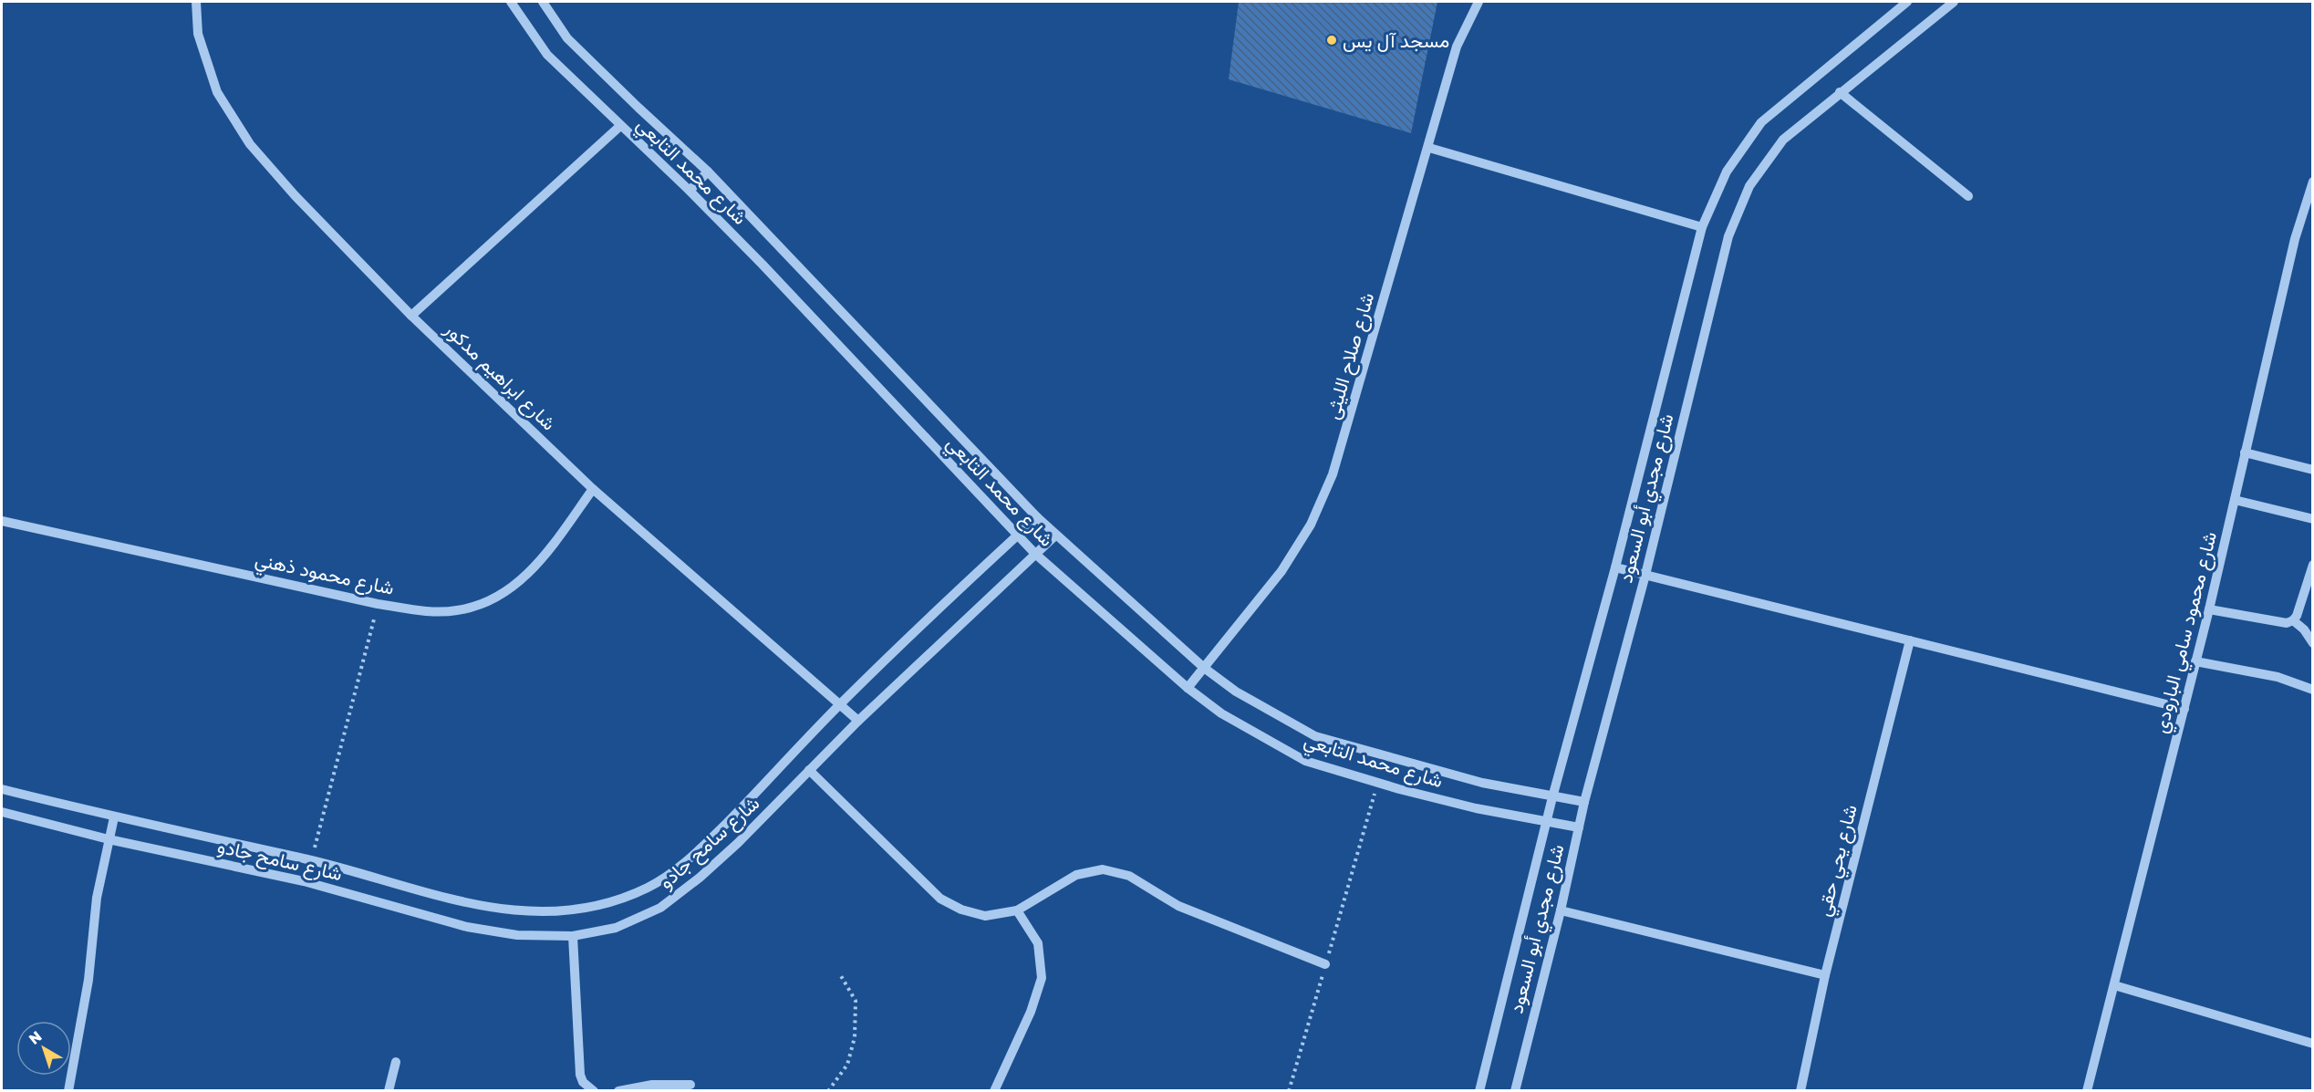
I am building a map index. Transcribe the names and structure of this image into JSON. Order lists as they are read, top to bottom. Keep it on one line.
{"streets":{"street":["شارع محمد التابعي","شارع صلاح الليثى","شارع ابراهيم مدكور","شارع مجدي أبو السعود","شارع محمود ذهني","شارع محمود سامي البارودي","شارع سامح جادو","شارع يحي حقي"]},"crossings":[["شارع محمد التابعي","شارع صلاح الليثى"],["شارع محمد التابعي","شارع مجدي أبو السعود"],["شارع محمد التابعي","شارع سامح جادو"],["شارع ابراهيم مدكور","شارع محمود ذهني"],["شارع ابراهيم مدكور","شارع سامح جادو"]],"places":["مسجد آل يس"],"north":"top left"}
